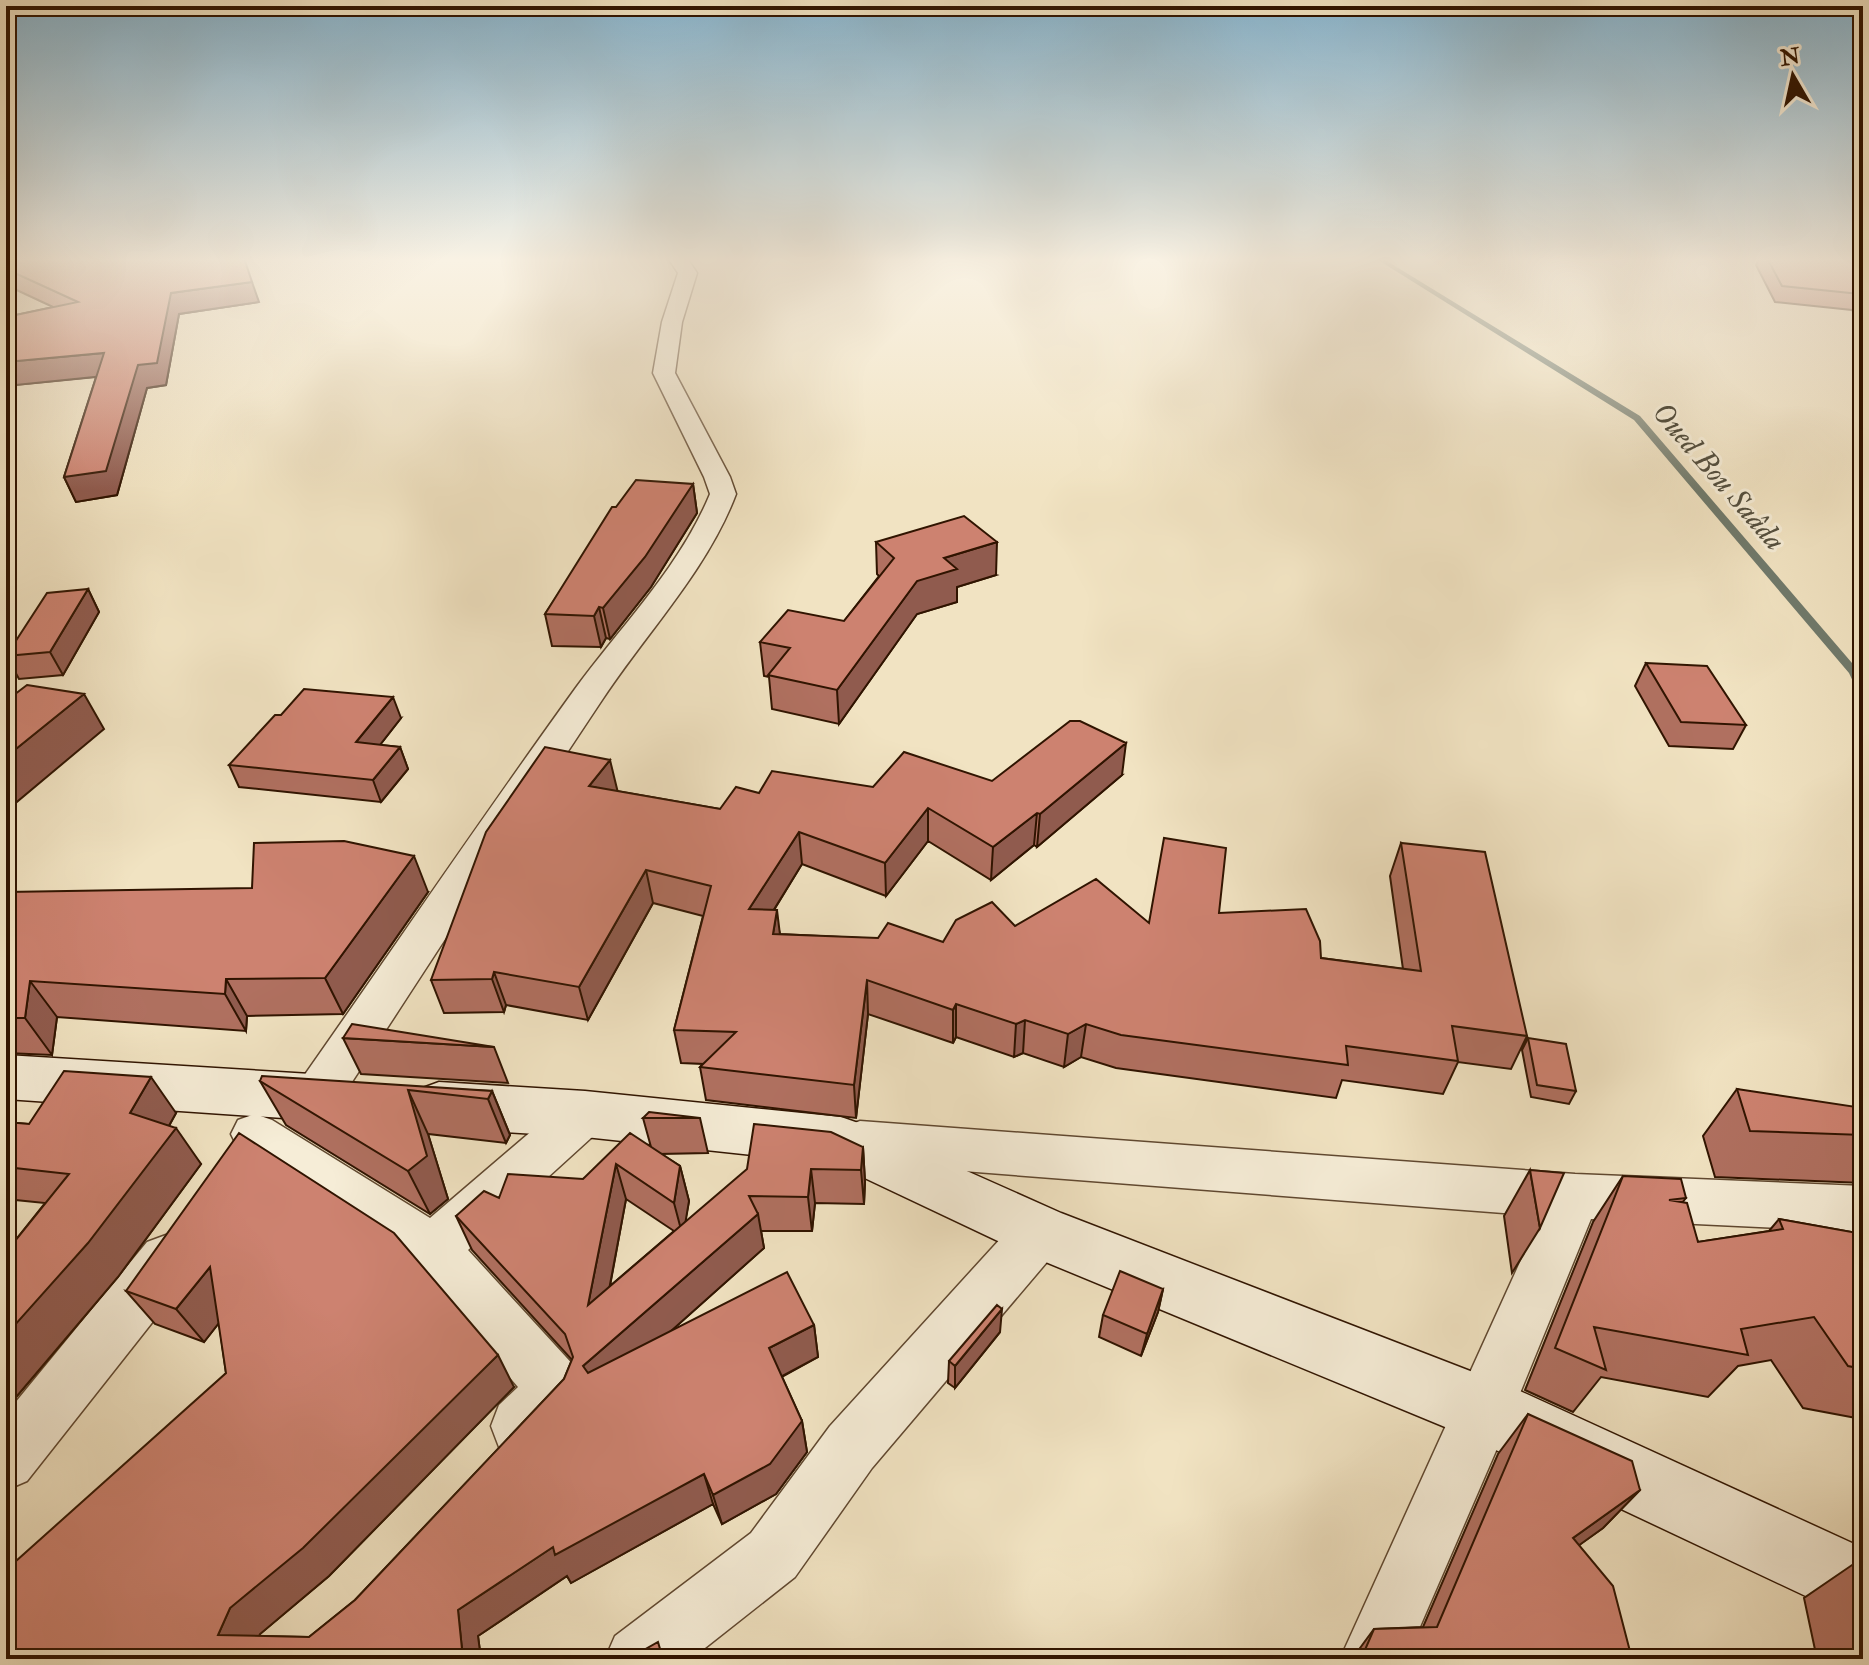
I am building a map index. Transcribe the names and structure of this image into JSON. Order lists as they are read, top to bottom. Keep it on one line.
{"water":["Oued Bou Saâda"],"north":"top"}
